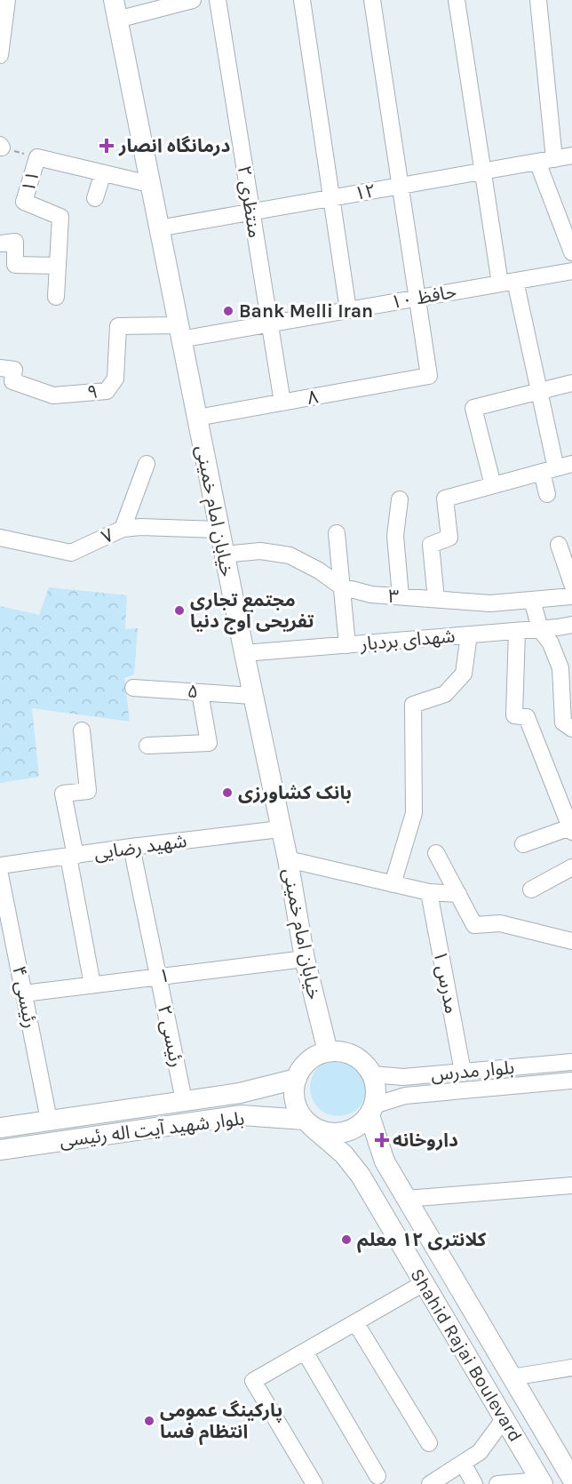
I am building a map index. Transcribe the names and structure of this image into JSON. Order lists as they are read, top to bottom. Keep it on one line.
{"streets":{"main road":["خیابان امام خمینی","بلوار شهید آیت اله رئیسی","Shahid Rajai Boulevard"],"street":["۱۱","۱۲","منتظری ۲","حافظ ۱۰","۹","۸","۷","۳","شهدای بردبار","۵","شهید رضایی","۱","مدرس ۱","رئیسی ۴","رئیسی ۲","بلوار مدرس"]},"crossings":[["۱۱","خیابان امام خمینی"],["۱۲","منتظری ۲"],["۱۲","خیابان امام خمینی"],["منتظری ۲","حافظ ۱۰"],["منتظری ۲","۸"],["حافظ ۱۰","۹"],["حافظ ۱۰","۸"],["حافظ ۱۰","خیابان امام خمینی"],["۹","خیابان امام خمینی"],["۸","خیابان امام خمینی"],["خیابان امام خمینی","۷"],["خیابان امام خمینی","۳"],["خیابان امام خمینی","شهدای بردبار"],["خیابان امام خمینی","۵"],["خیابان امام خمینی","شهید رضایی"],["خیابان امام خمینی","۱"],["خیابان امام خمینی","بلوار مدرس"],["خیابان امام خمینی","بلوار شهید آیت اله رئیسی"],["خیابان امام خمینی","Shahid Rajai Boulevard"],["شهید رضایی","رئیسی ۲"],["۱","رئیسی ۴"],["۱","رئیسی ۲"],["مدرس ۱","بلوار مدرس"],["رئیسی ۴","بلوار شهید آیت اله رئیسی"],["رئیسی ۲","بلوار شهید آیت اله رئیسی"],["بلوار مدرس","بلوار شهید آیت اله رئیسی"],["بلوار مدرس","Shahid Rajai Boulevard"],["بلوار شهید آیت اله رئیسی","Shahid Rajai Boulevard"]],"places":{"health":["درمانگاه انصار","داروخانه"],"other":["Bank Melli Iran","مجتمع تجاری تفریحی اوج دنیا","بانک کشاورزی","کلانتری ۱۲ معلم","پارکینگ عمومی انتظام فسا"]}}
